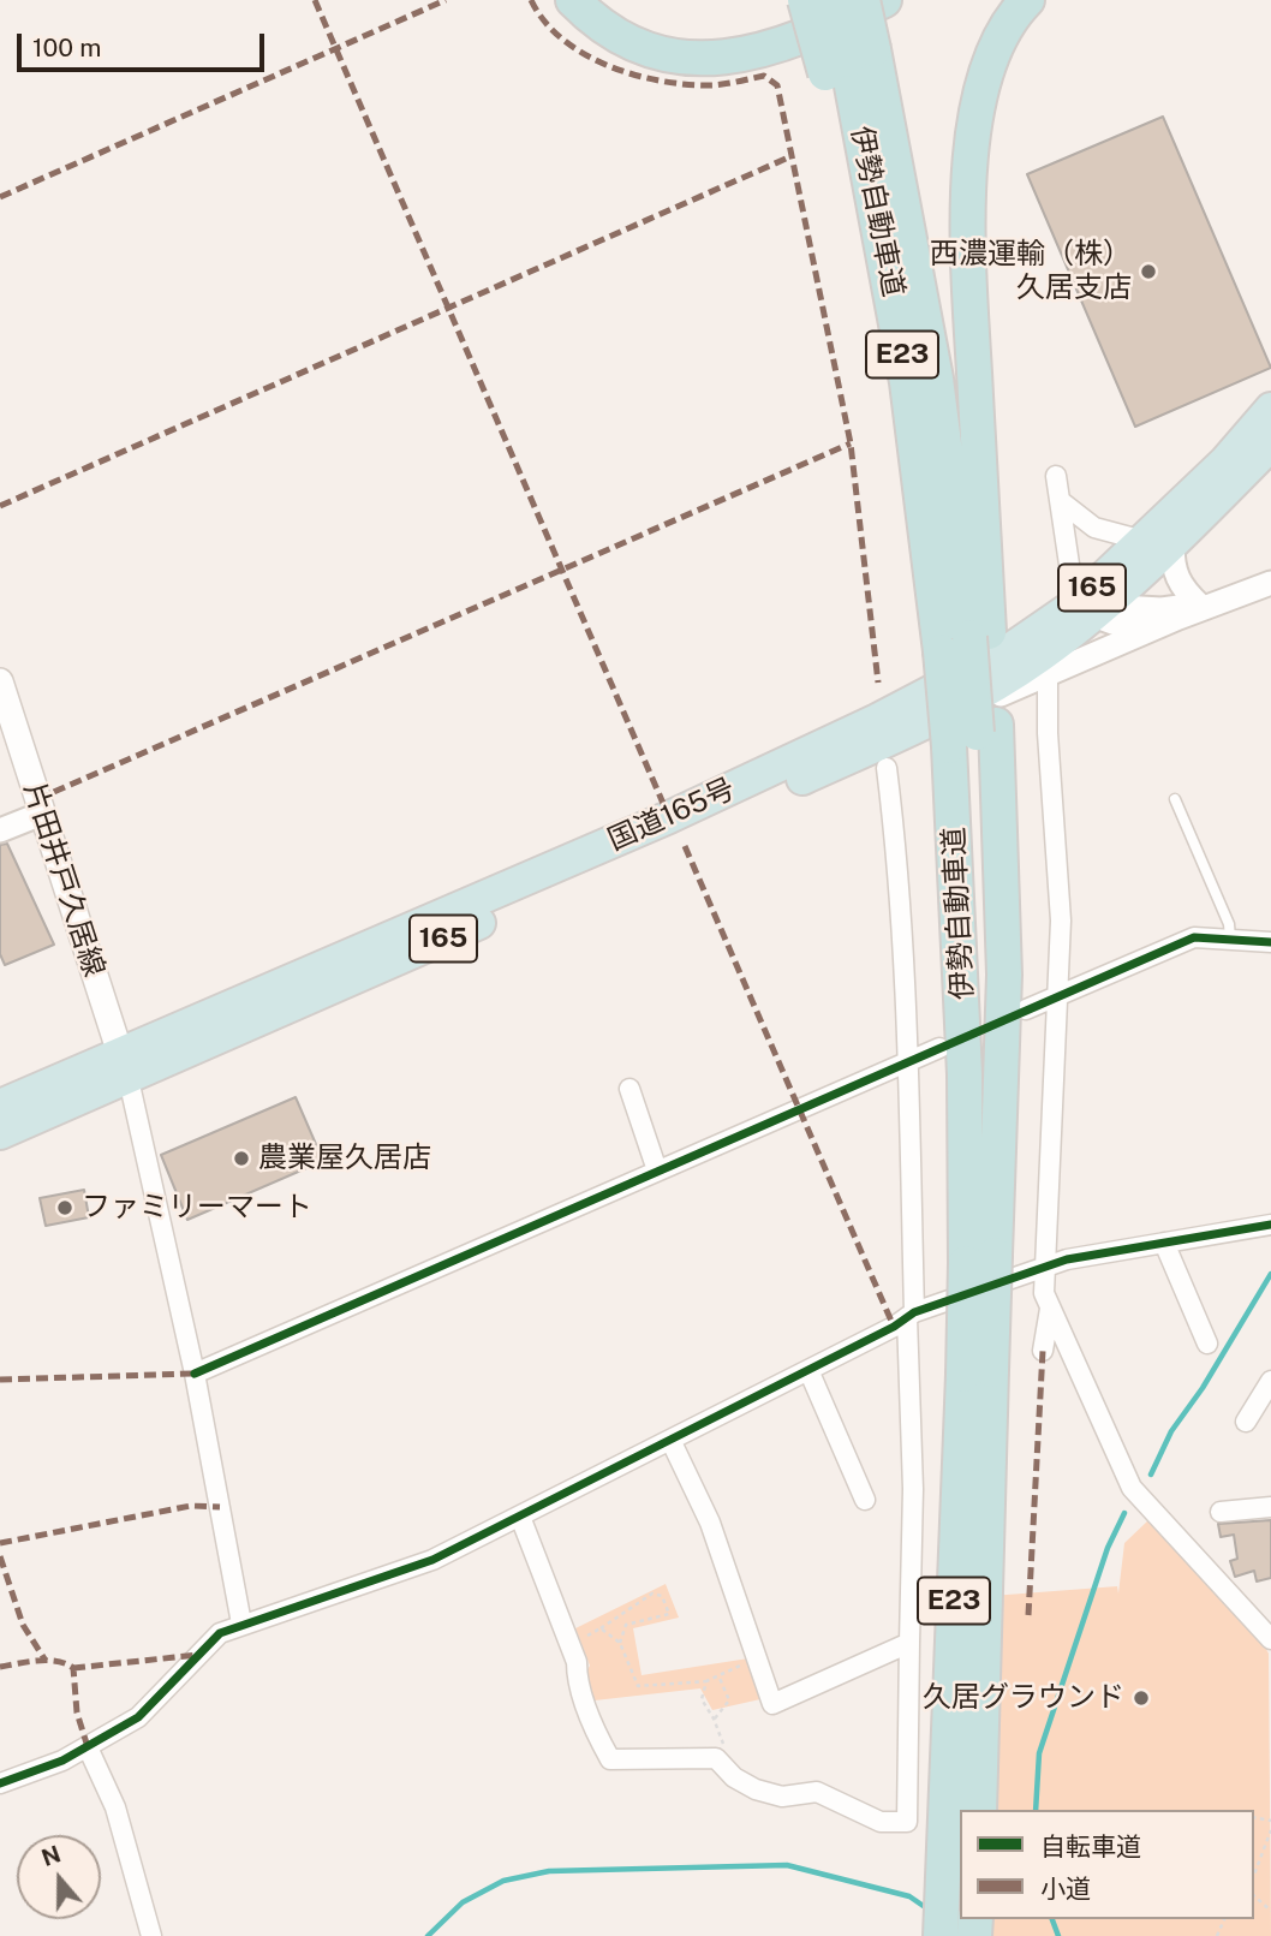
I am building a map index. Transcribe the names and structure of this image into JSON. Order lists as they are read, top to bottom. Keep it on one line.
{"streets":{"highway":["伊勢自動車道","E23","165","国道165号"],"main road":["片田井戸久居線"]},"crossings":[["国道165号","片田井戸久居線"]],"places":["西濃運輸（株） 久居支店","農業屋久居店","ファミリーマート","久居グラウンド"],"legend":["自転車道","小道"],"scale_bar":"100 m","north":"top"}
